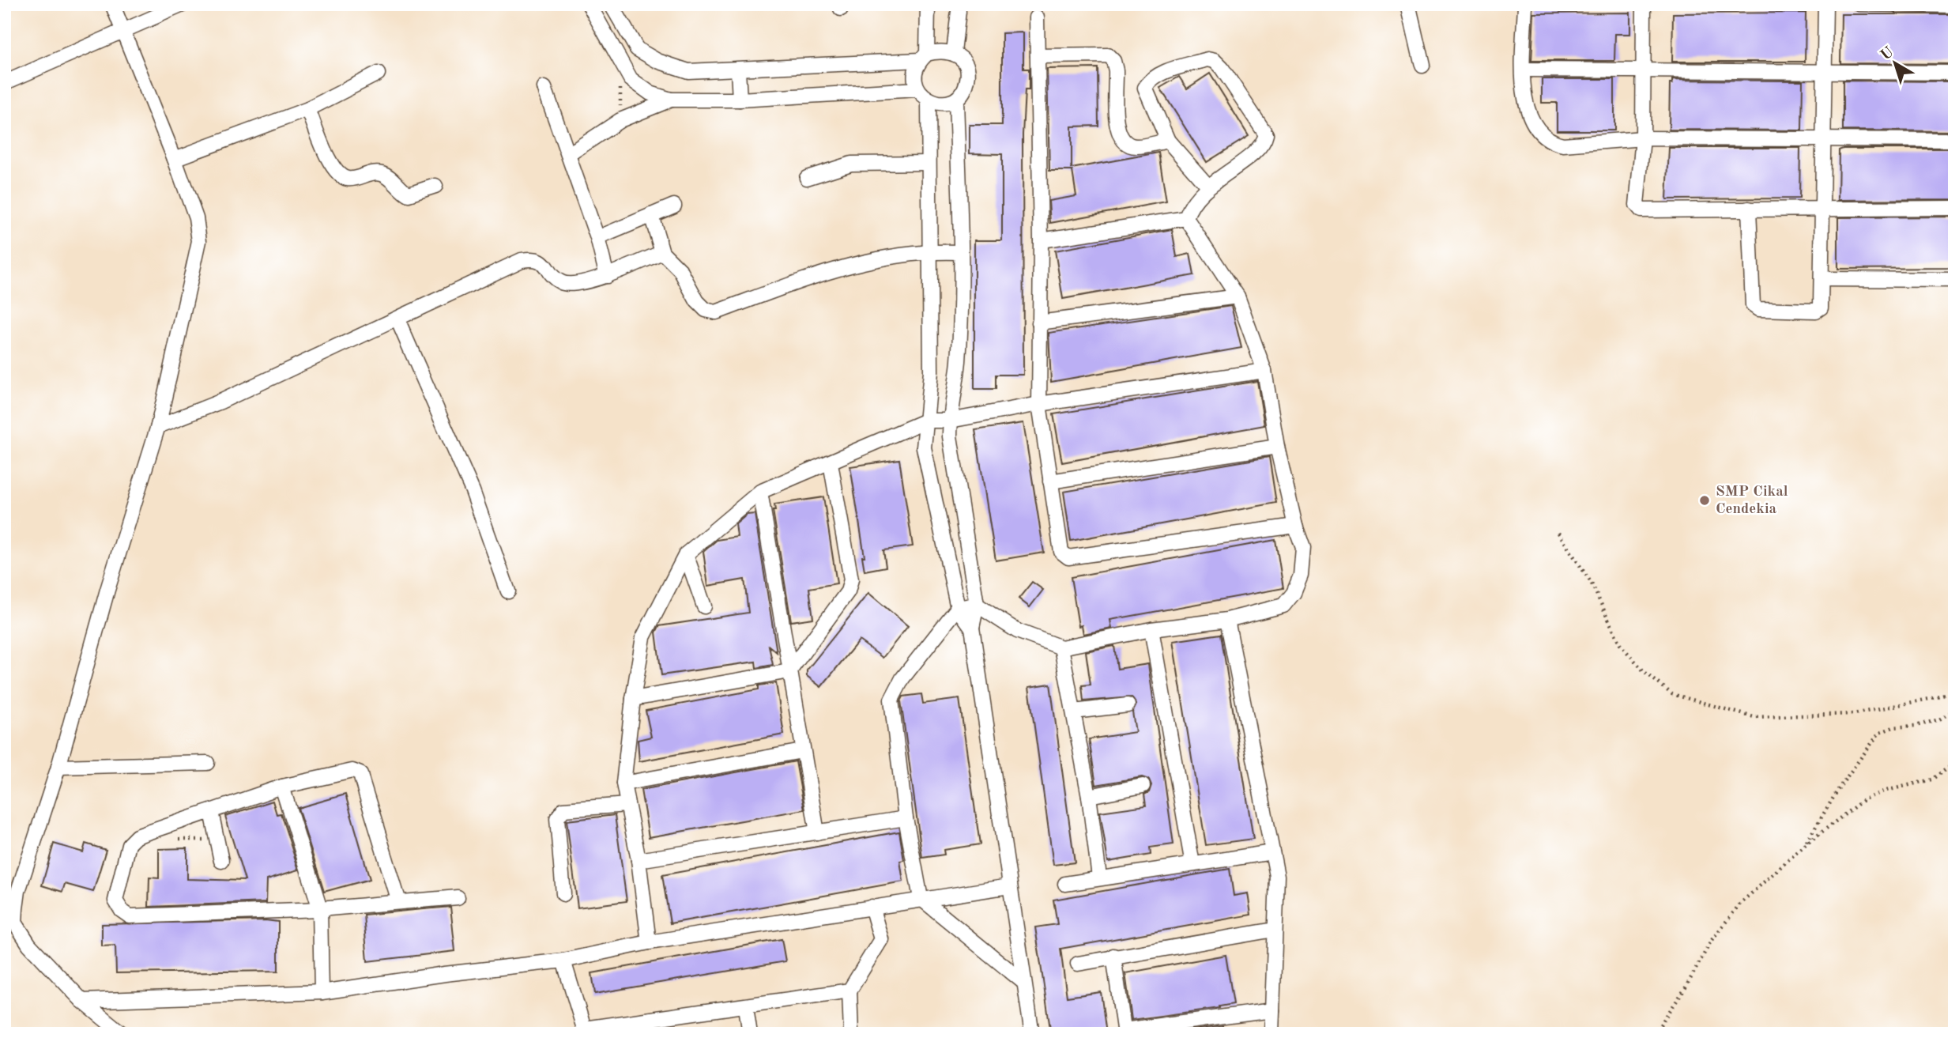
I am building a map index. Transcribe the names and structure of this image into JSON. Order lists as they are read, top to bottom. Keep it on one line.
{"places":["SMP Cikal Cendekia"],"north":"top left"}
